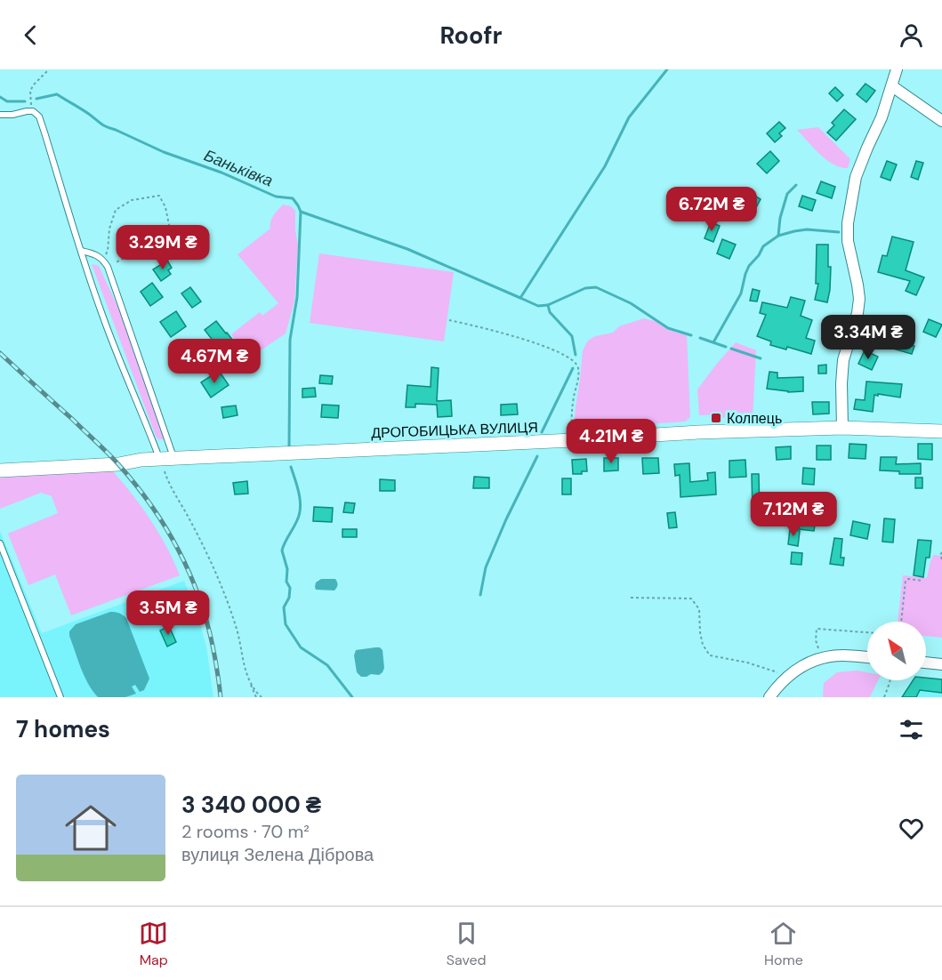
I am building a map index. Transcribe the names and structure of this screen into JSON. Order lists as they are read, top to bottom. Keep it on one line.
{"streets":{"street":["ДРОГОБИЦЬКА ВУЛИЦЯ"]},"water":["Баньківка"],"places":{"transit":["Колпець"]},"north":"top left","page":{"header":"Roofr","price":["6.72M ₴","3.29M ₴","3.34M ₴","4.67M ₴","4.21M ₴","7.12M ₴","3.5M ₴"],"heading":"7 homes","list":[{"name":"3 340 000 ₴","note":"2 rooms · 70 m² · вулиця Зелена Діброва"}],"tabs":["Map","Saved","Home"]}}
